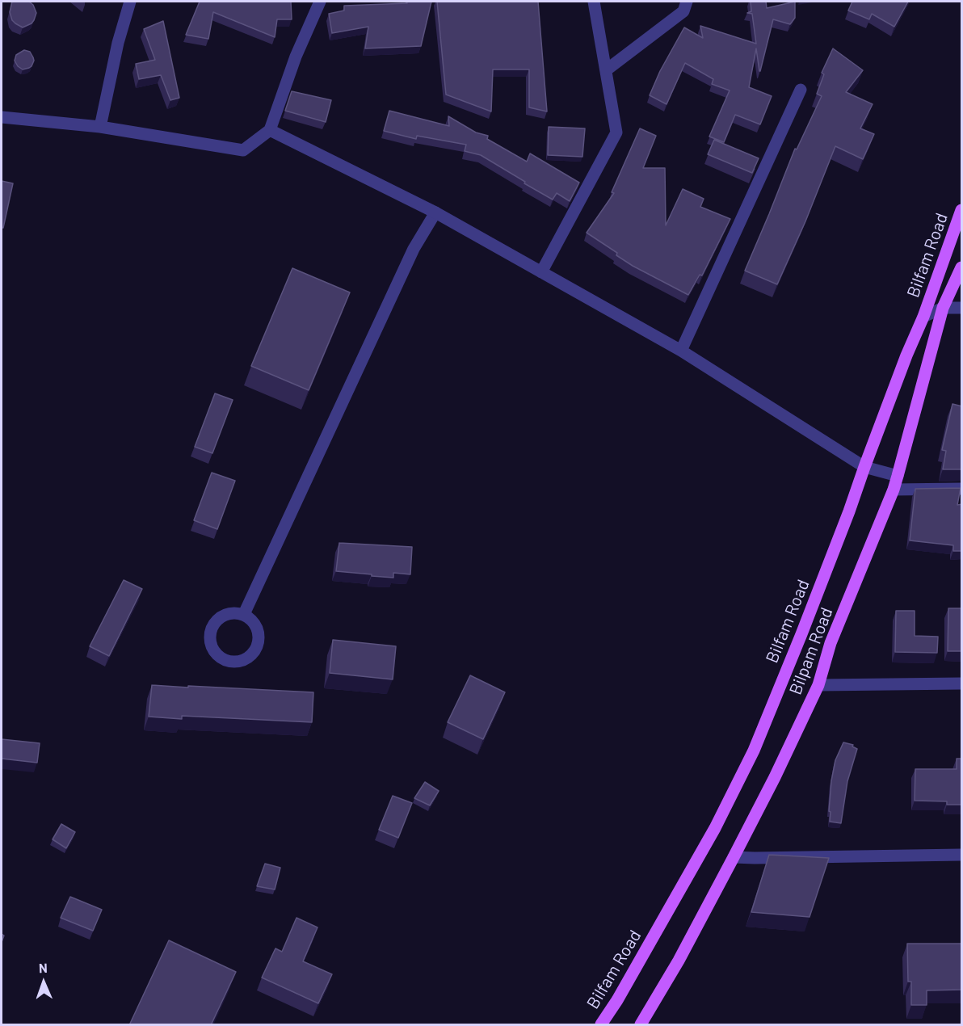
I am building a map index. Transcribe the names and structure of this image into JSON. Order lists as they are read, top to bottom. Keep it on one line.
{"streets":{"main road":["Bilfam Road","Bilpam Road"]},"north":"top"}
